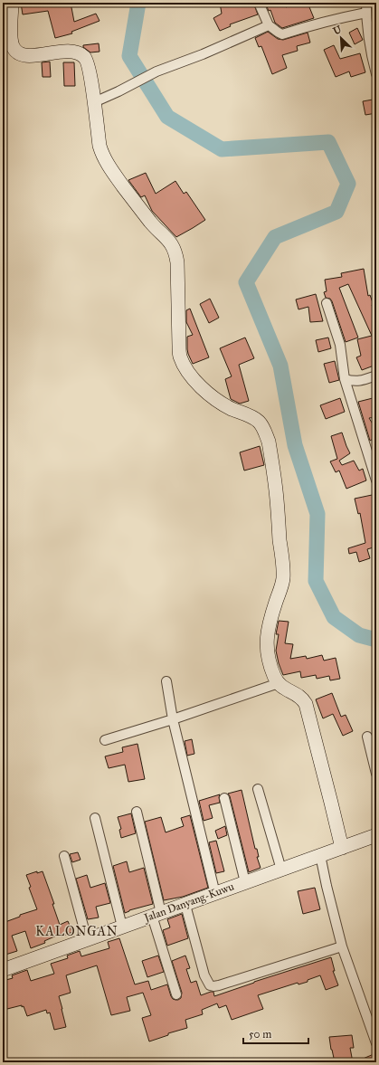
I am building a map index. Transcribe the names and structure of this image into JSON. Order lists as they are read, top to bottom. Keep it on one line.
{"streets":{"street":["Jalan Danyang-Kuwu"]},"districts":["KALONGAN"],"scale_bar":"50 m","north":"top left"}
